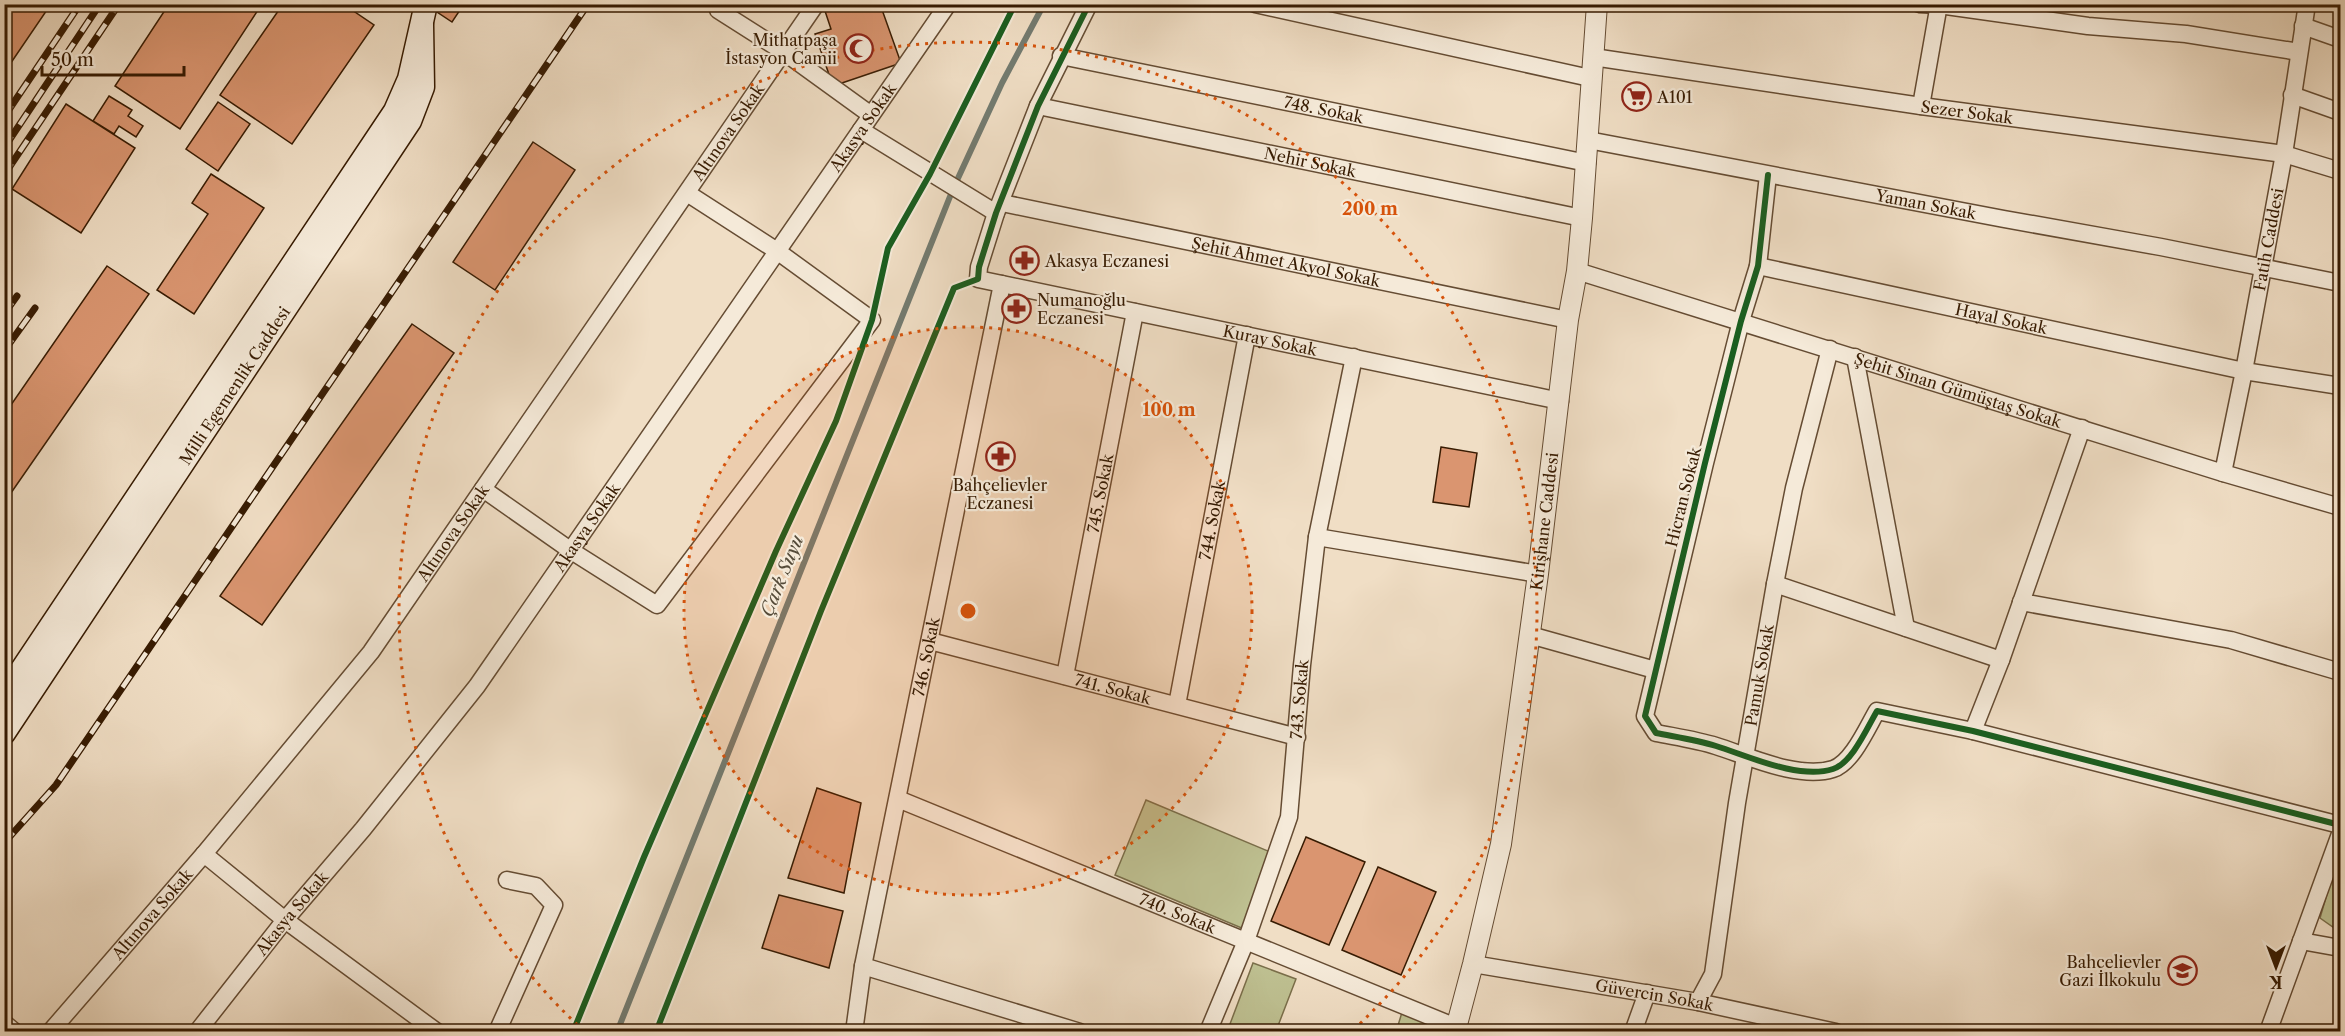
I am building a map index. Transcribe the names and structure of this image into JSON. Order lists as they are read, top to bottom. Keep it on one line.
{"streets":{"main road":["Milli Egemenlik Caddesi"],"street":["748. Sokak","Sezer Sokak","Akasya Sokak","Altınova Sokak","Nehir Sokak","Yaman Sokak","Fatih Caddesi","Şehit Ahmet Akyol Sokak","Hayal Sokak","Kuray Sokak","Şehit Sinan Gümüştaş Sokak","745. Sokak","Hicran Sokak","744. Sokak","Kirişhane Caddesi","746. Sokak","Pamuk Sokak","741. Sokak","743. Sokak","740. Sokak","Güvercin Sokak"]},"crossings":[["748. Sokak","Kirişhane Caddesi"],["Sezer Sokak","Fatih Caddesi"],["Sezer Sokak","Kirişhane Caddesi"],["Akasya Sokak","Şehit Ahmet Akyol Sokak"],["Nehir Sokak","Kirişhane Caddesi"],["Yaman Sokak","Fatih Caddesi"],["Yaman Sokak","Hicran Sokak"],["Yaman Sokak","Kirişhane Caddesi"],["Fatih Caddesi","Hayal Sokak"],["Fatih Caddesi","Şehit Sinan Gümüştaş Sokak"],["Şehit Ahmet Akyol Sokak","Kuray Sokak"],["Şehit Ahmet Akyol Sokak","Kirişhane Caddesi"],["Hayal Sokak","Hicran Sokak"],["Kuray Sokak","745. Sokak"],["Kuray Sokak","744. Sokak"],["Kuray Sokak","Kirişhane Caddesi"],["Kuray Sokak","746. Sokak"],["Kuray Sokak","743. Sokak"],["Şehit Sinan Gümüştaş Sokak","Hicran Sokak"],["Şehit Sinan Gümüştaş Sokak","Kirişhane Caddesi"],["Şehit Sinan Gümüştaş Sokak","Pamuk Sokak"],["745. Sokak","741. Sokak"],["Hicran Sokak","Pamuk Sokak"],["744. Sokak","741. Sokak"],["Kirişhane Caddesi","740. Sokak"],["Kirişhane Caddesi","Güvercin Sokak"],["746. Sokak","741. Sokak"],["746. Sokak","740. Sokak"],["Pamuk Sokak","Güvercin Sokak"],["741. Sokak","743. Sokak"],["743. Sokak","740. Sokak"]],"water":["Çark Suyu"],"places":{"mosque":["Mithatpaşa İstasyon Camii"],"supermarket":["A101"],"pharmacy":["Akasya Eczanesi","Numanoğlu Eczanesi","Bahçelievler Eczanesi"],"school or university":["Bahçelievler Gazi İlkokulu"]},"scale_bar":"50 m","north":"bottom","rings":["200 m","100 m"]}
